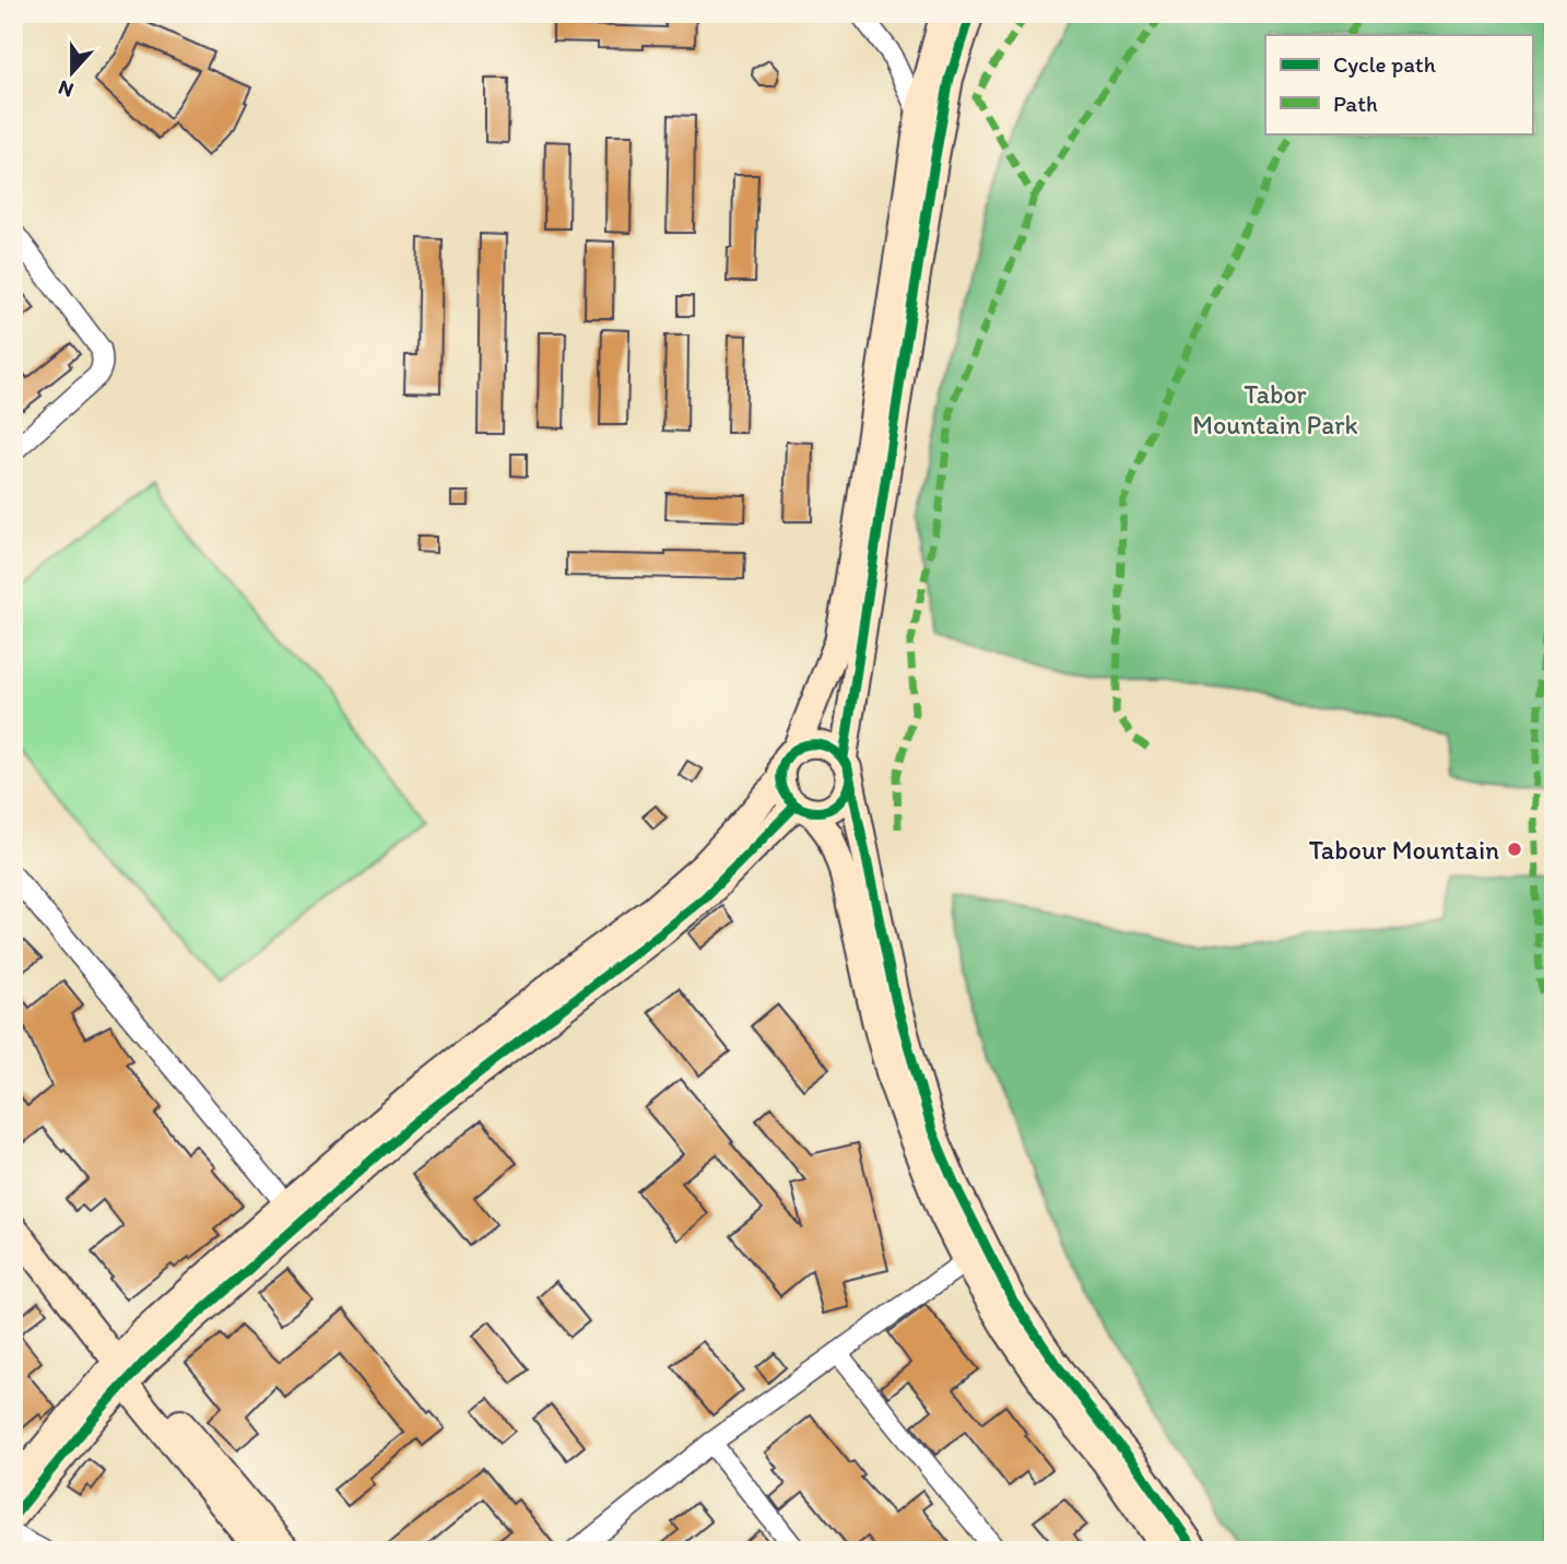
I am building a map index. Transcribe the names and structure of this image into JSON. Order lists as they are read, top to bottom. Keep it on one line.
{"parks":["Tabor Mountain Park"],"places":["Tabour Mountain"],"legend":["Cycle path","Path"],"north":"bottom"}
